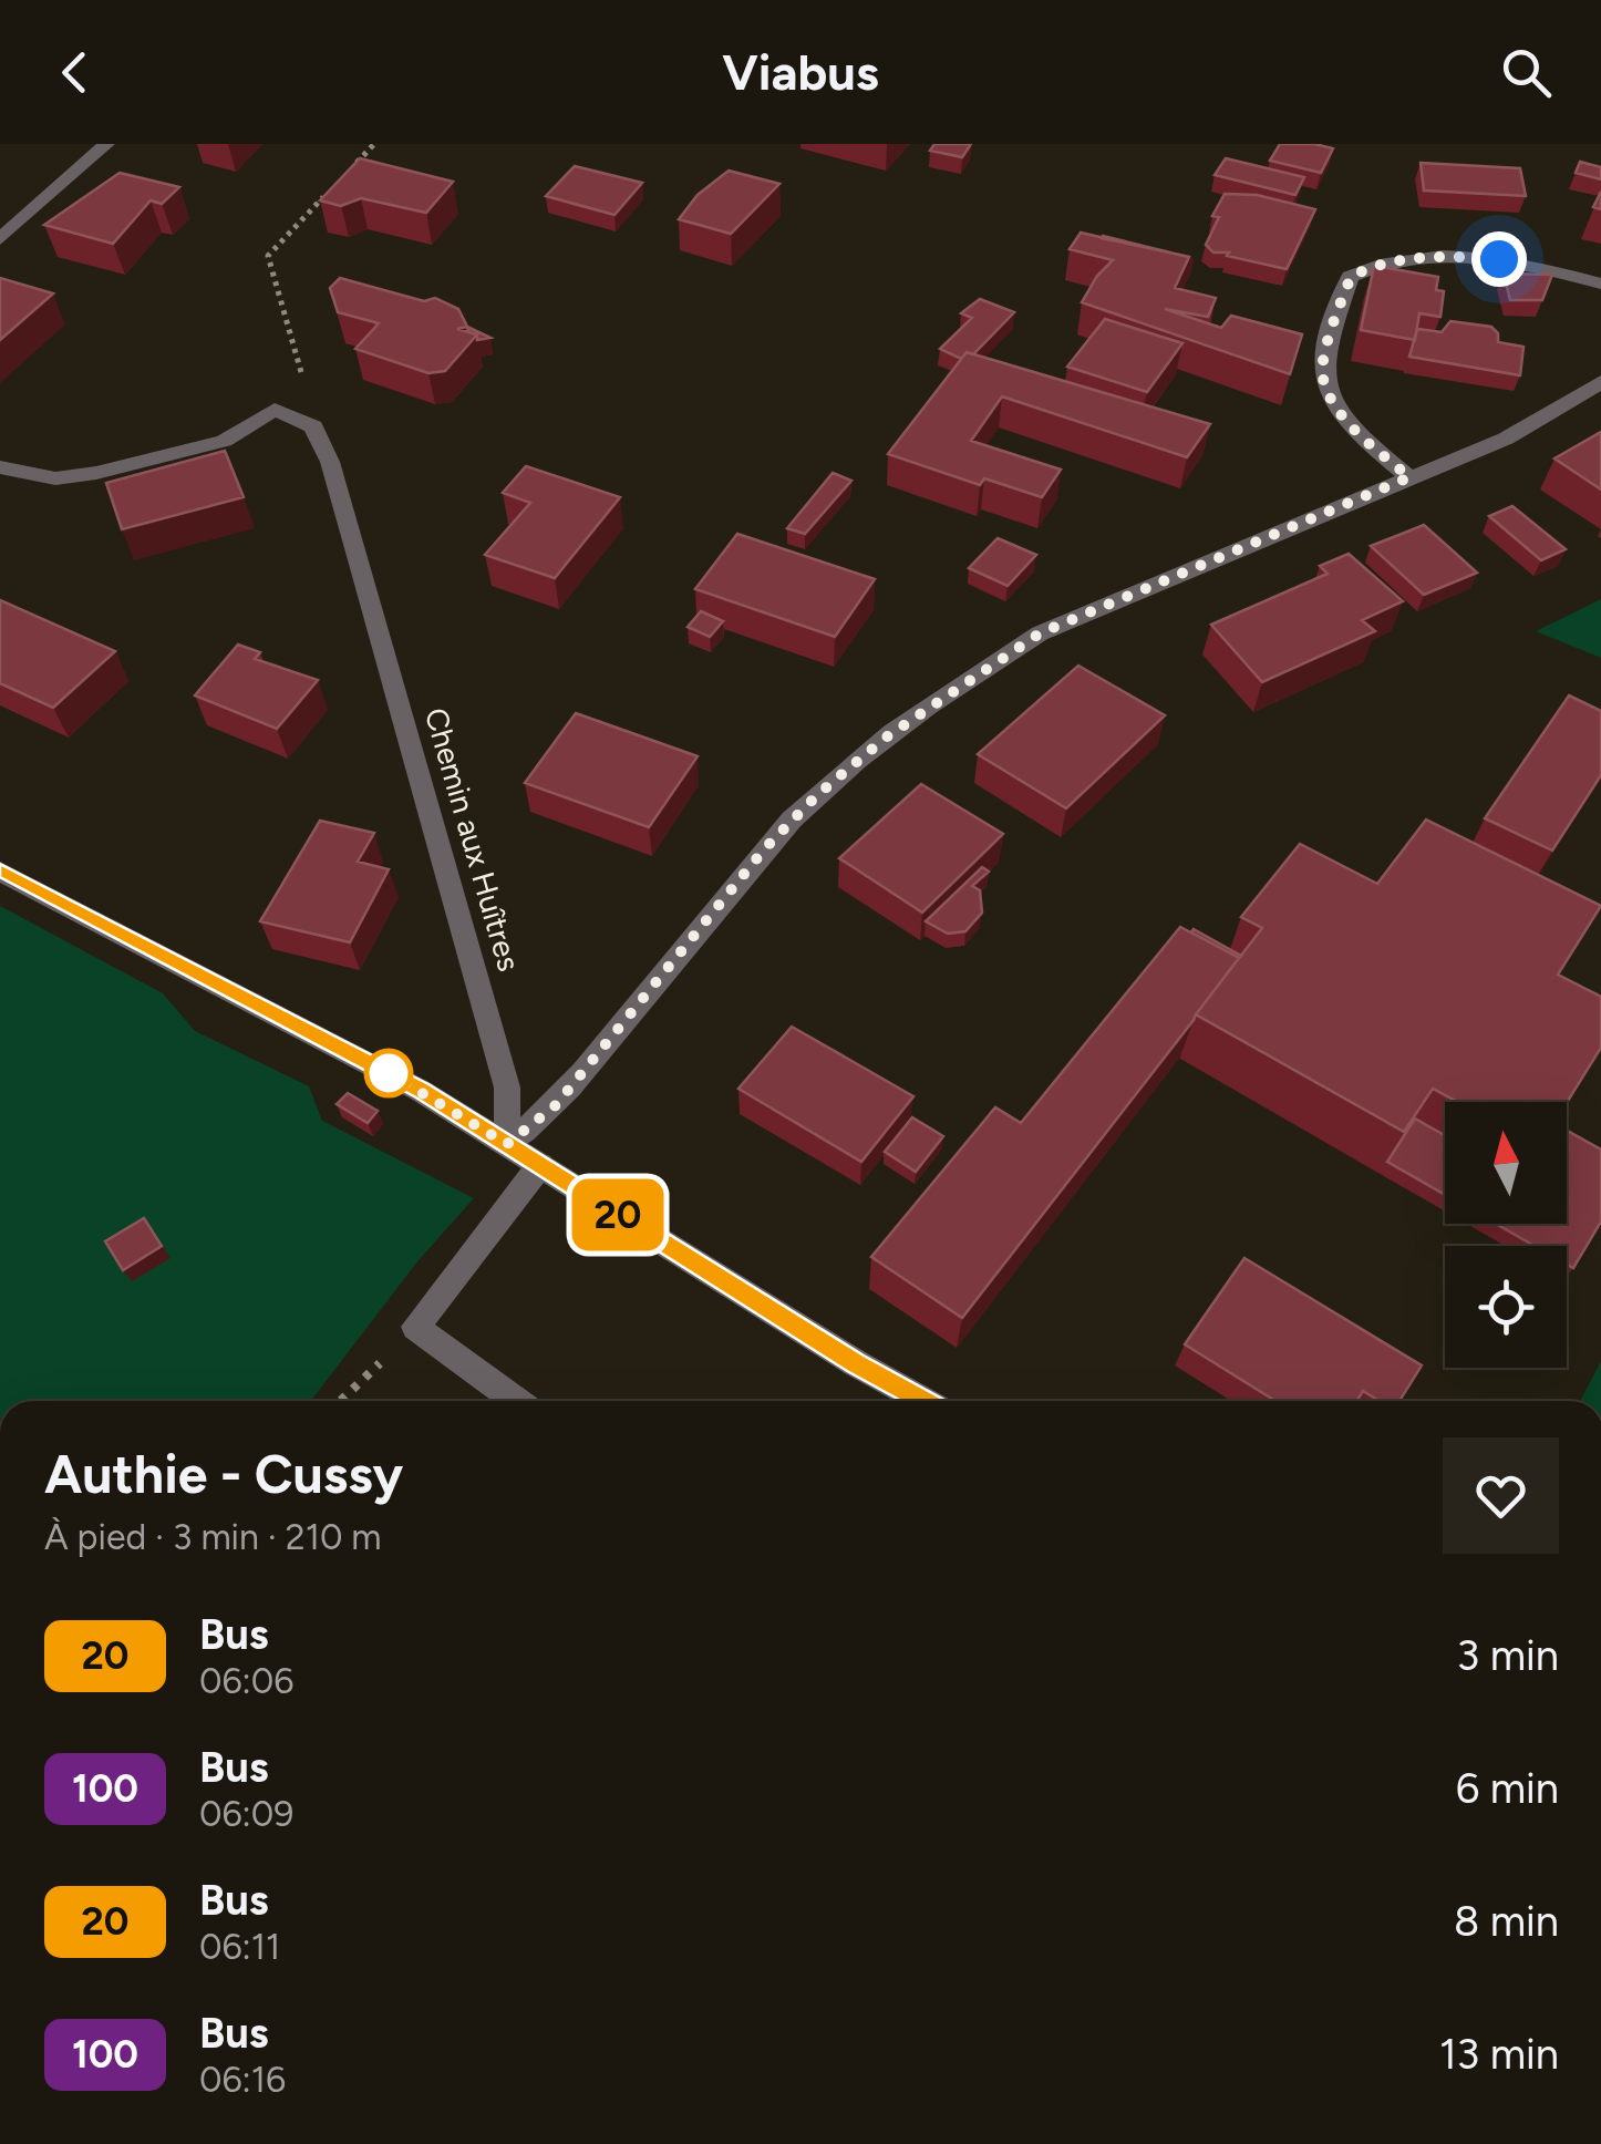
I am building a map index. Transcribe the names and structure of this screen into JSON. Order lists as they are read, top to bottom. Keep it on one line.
{"streets":{"street":["Chemin aux Huîtres"]},"lines":["bus line 20"],"north":"top","page":{"header":"Viabus","on_map":"20","heading":["Authie - Cussy","À pied · 3 min · 210 m"],"list":[{"mark":"20","name":"Bus","note":"06:06","value":"3 min"},{"mark":"100","name":"Bus","note":"06:09","value":"6 min"},{"mark":"20","name":"Bus","note":"06:11","value":"8 min"},{"mark":"100","name":"Bus","note":"06:16","value":"13 min"}]}}
